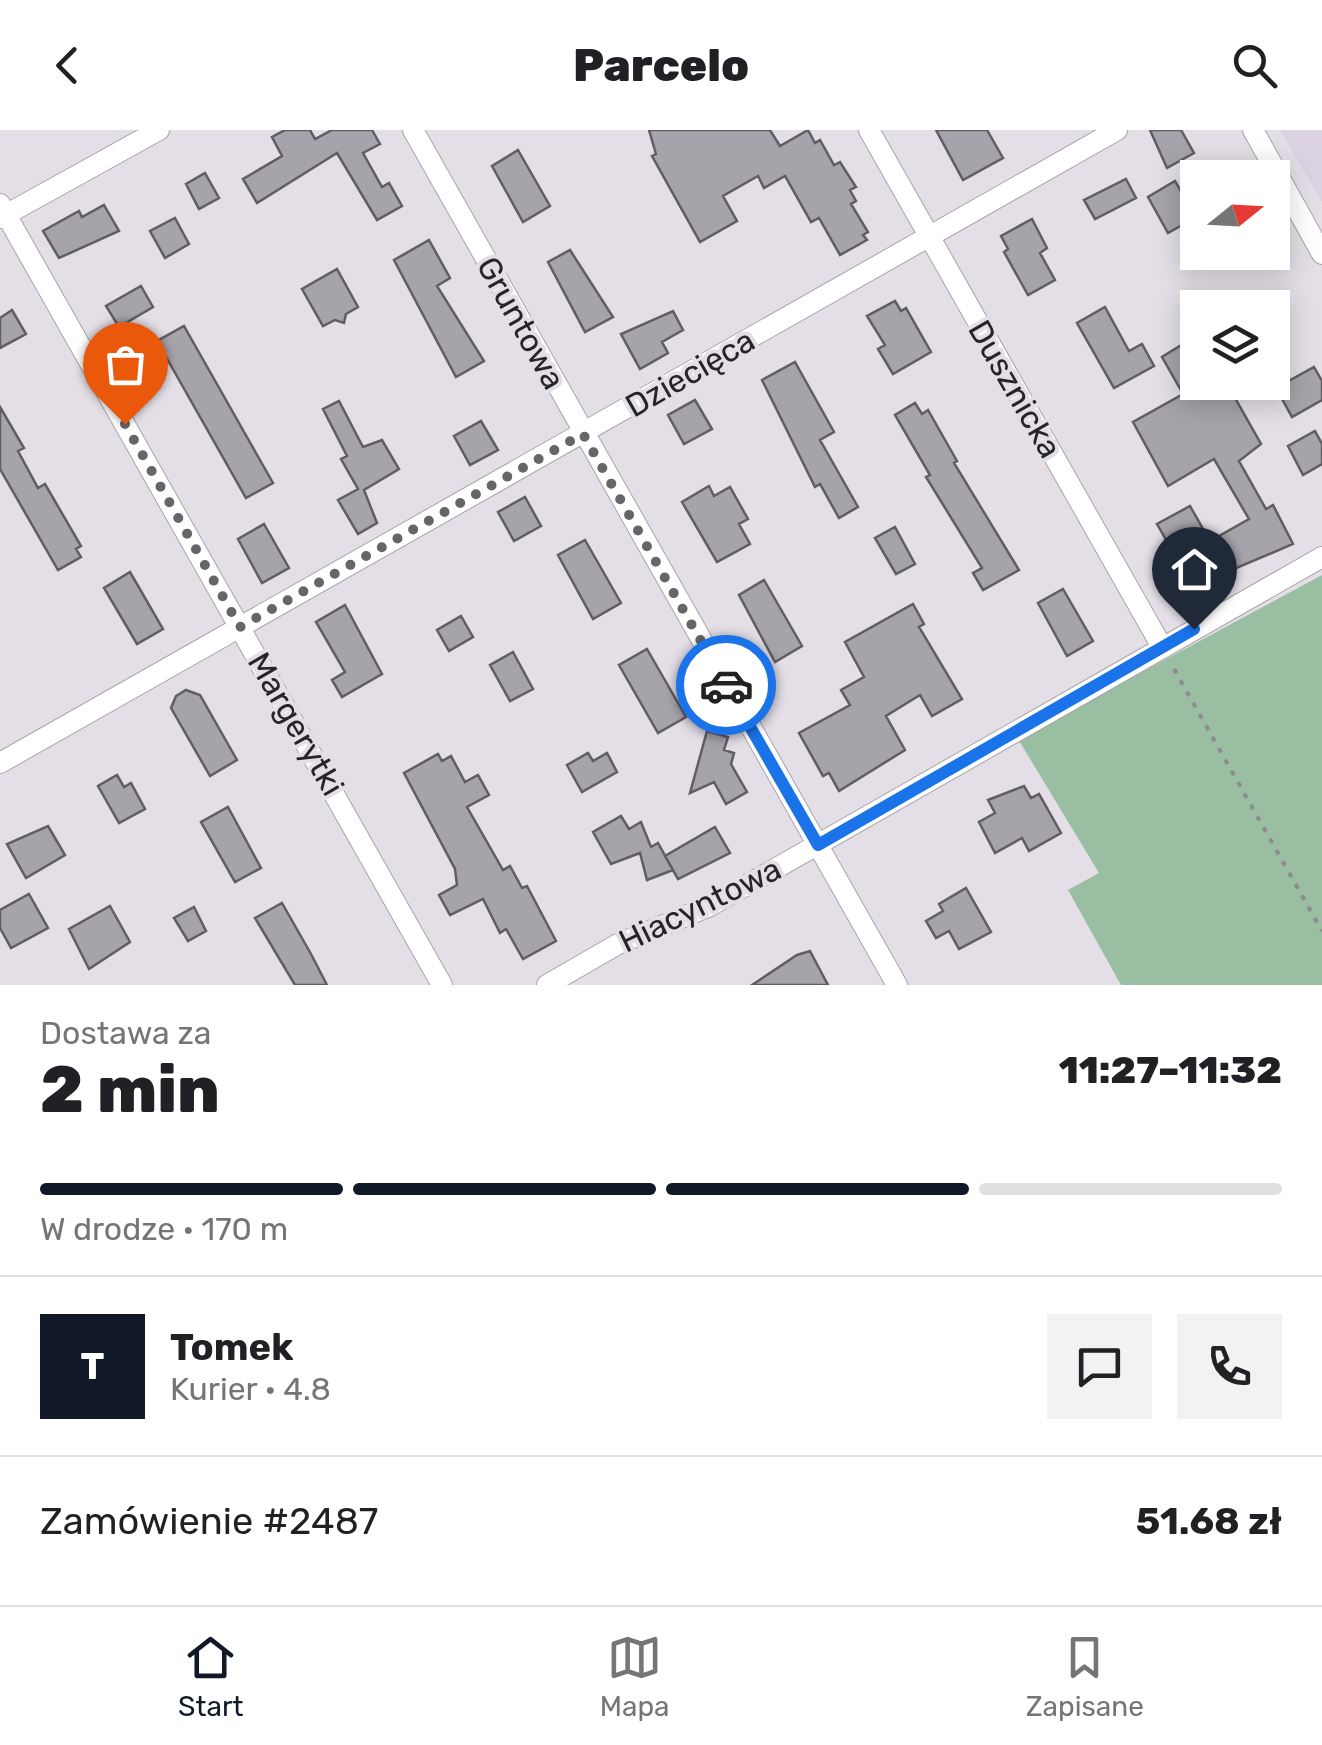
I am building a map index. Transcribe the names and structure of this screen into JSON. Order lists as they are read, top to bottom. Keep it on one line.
{"streets":{"street":["Gruntowa","Dziecięca","Dusznicka","Margerytki","Hiacyntowa"]},"crossings":[["Gruntowa","Dziecięca"],["Gruntowa","Hiacyntowa"],["Dziecięca","Dusznicka"],["Dziecięca","Margerytki"],["Dusznicka","Hiacyntowa"]],"north":"right","page":{"header":"Parcelo","heading":["2 min","Dostawa za","11:27–11:32"],"panel":["Tomek","Kurier · 4.8","Zamówienie #2487","51.68 zł"],"bar":"W drodze · 170 m","round":"T","tabs":["Start","Mapa","Zapisane"]}}
